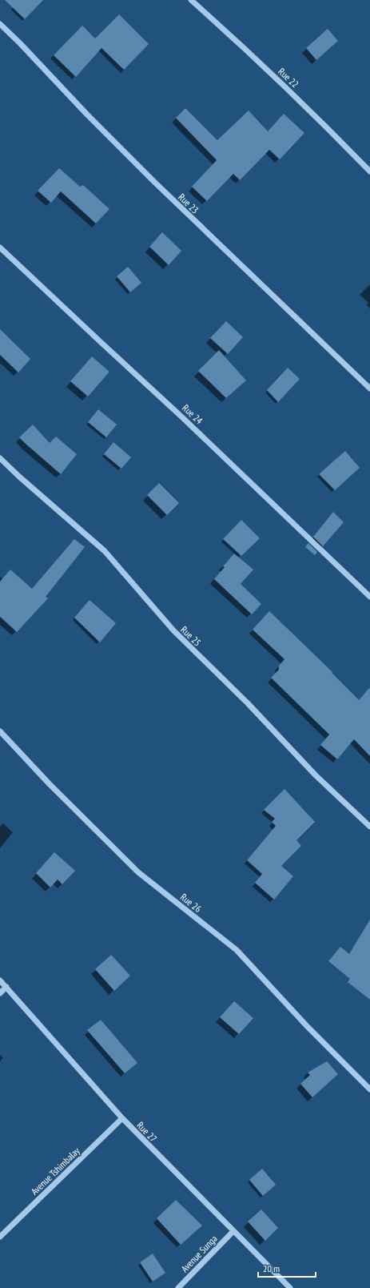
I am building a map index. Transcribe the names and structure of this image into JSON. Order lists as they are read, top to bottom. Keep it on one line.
{"streets":{"street":["Rue 22","Rue 23","Rue 24","Rue 25","Rue 26","Rue 27","Avenue Tshimbalay","Avenue Sunga"]},"crossings":[["Rue 27","Avenue Tshimbalay"],["Rue 27","Avenue Sunga"]],"scale_bar":"20 m"}
